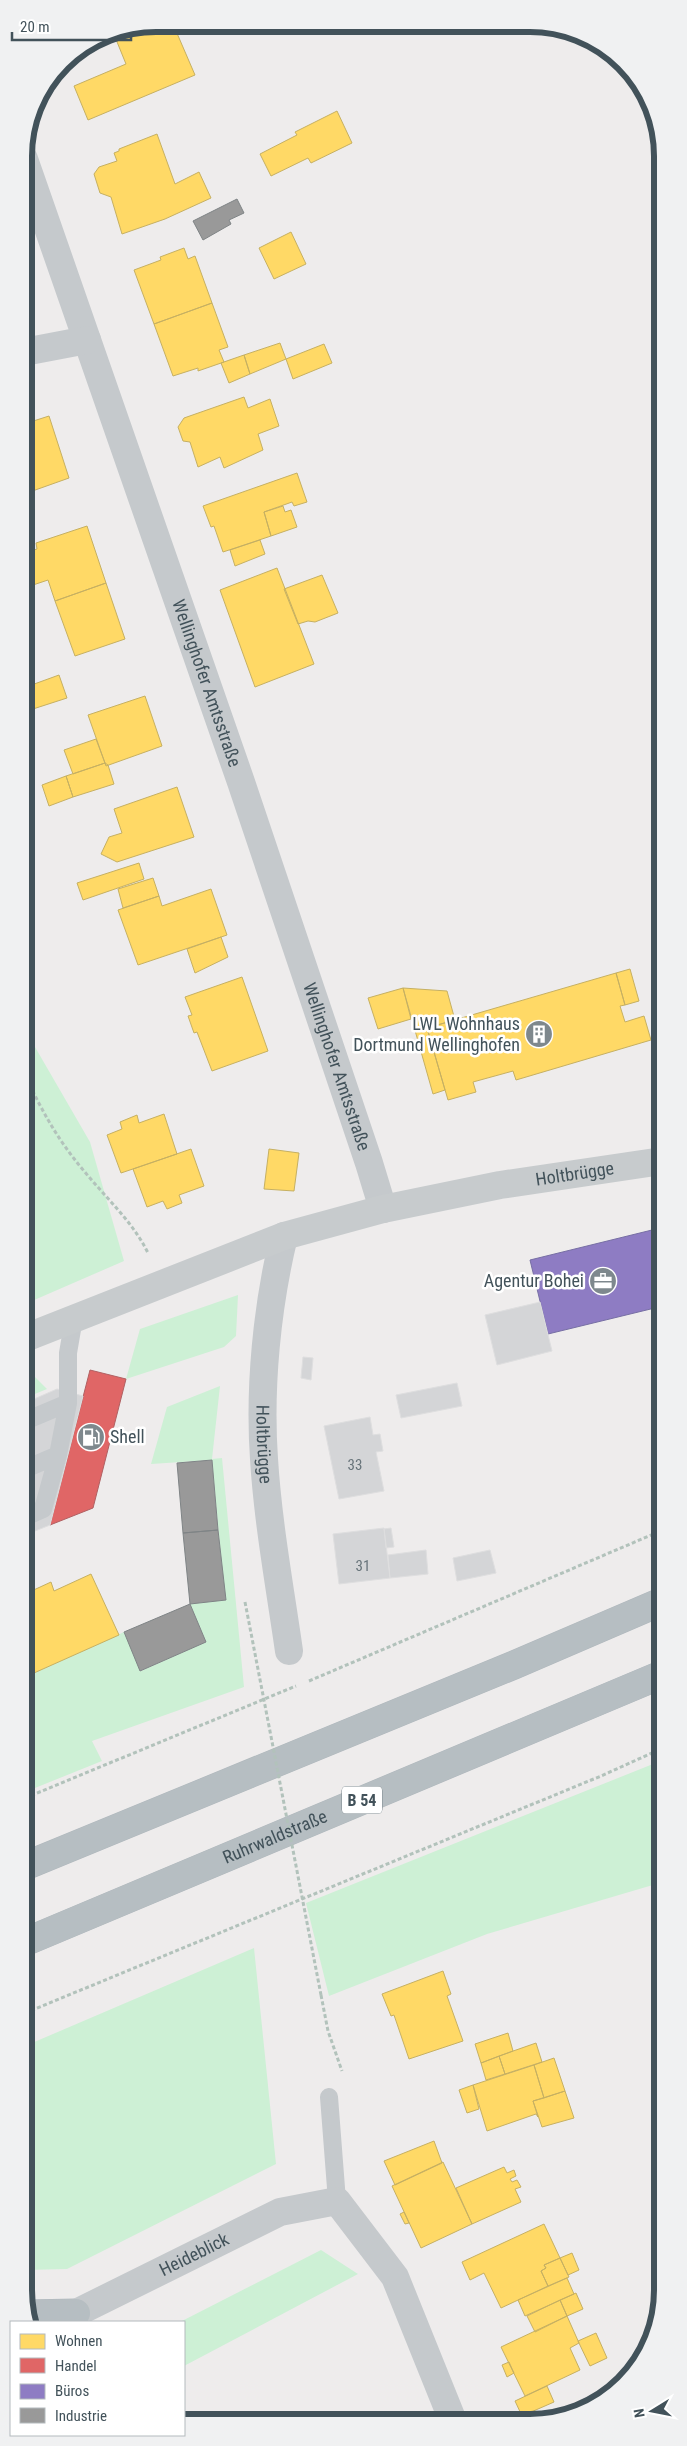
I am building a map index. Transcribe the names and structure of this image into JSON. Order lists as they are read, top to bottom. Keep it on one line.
{"streets":{"highway":["B 54","Ruhrwaldstraße"],"main road":["Holtbrügge"],"street":["Wellinghofer Amtsstraße","Heideblick"]},"crossings":[["Wellinghofer Amtsstraße","Holtbrügge"]],"places":{"building":["LWL Wohnhaus Dortmund Wellinghofen"],"office":["Agentur Bohei"],"fuel station":["Shell"]},"house_numbers":["33","31"],"legend":["Wohnen","Handel","Büros","Industrie"],"scale_bar":"20 m","north":"left"}
